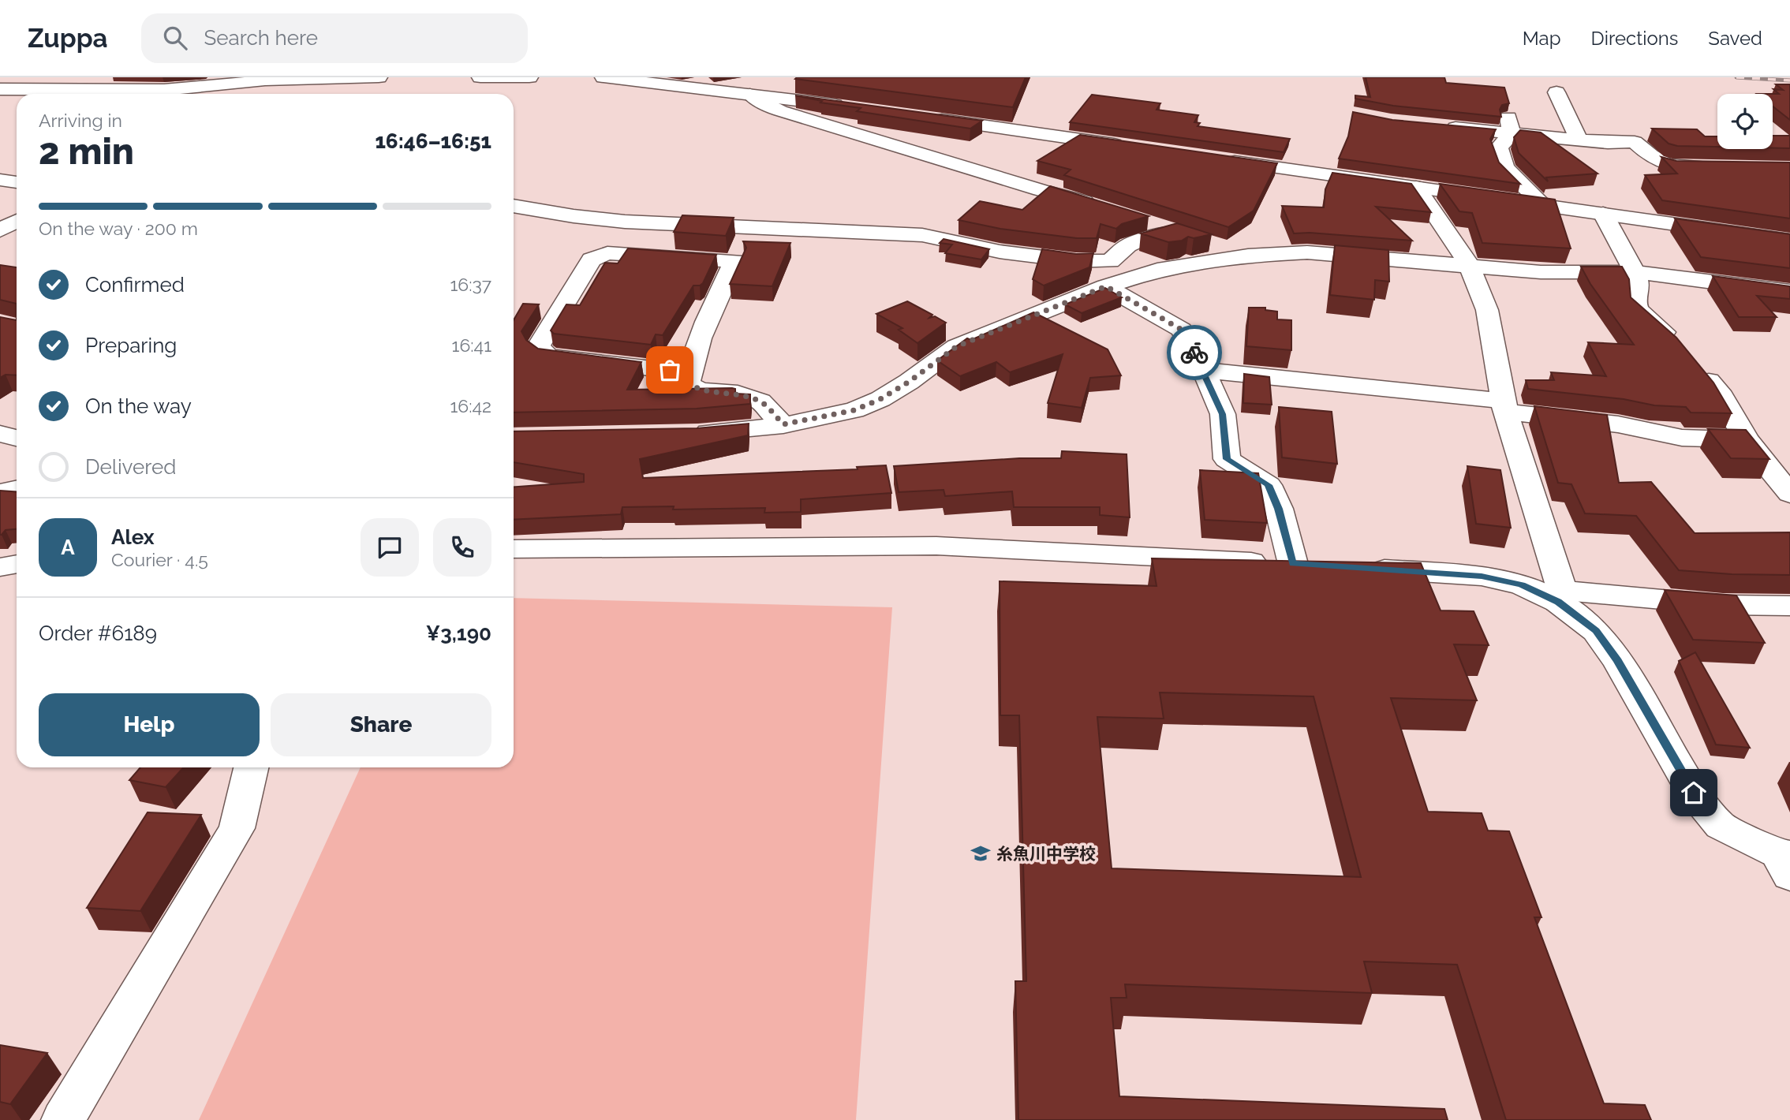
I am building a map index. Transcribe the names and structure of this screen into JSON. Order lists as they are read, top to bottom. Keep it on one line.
{"places":{"school or university":["糸魚川中学校"]},"page":{"header":"Zuppa","search":"Search here","nav":["Map","Directions","Saved"],"heading":["2 min","Arriving in","16:46–16:51"],"panel":["Alex","Courier · 4.5","Order #6189","¥3,190"],"bar":"On the way · 200 m","list":[["Confirmed","16:37"],["Preparing","16:41"],["On the way","16:42"],"Delivered"],"round":"A","buttons":["Help","Share"]}}
